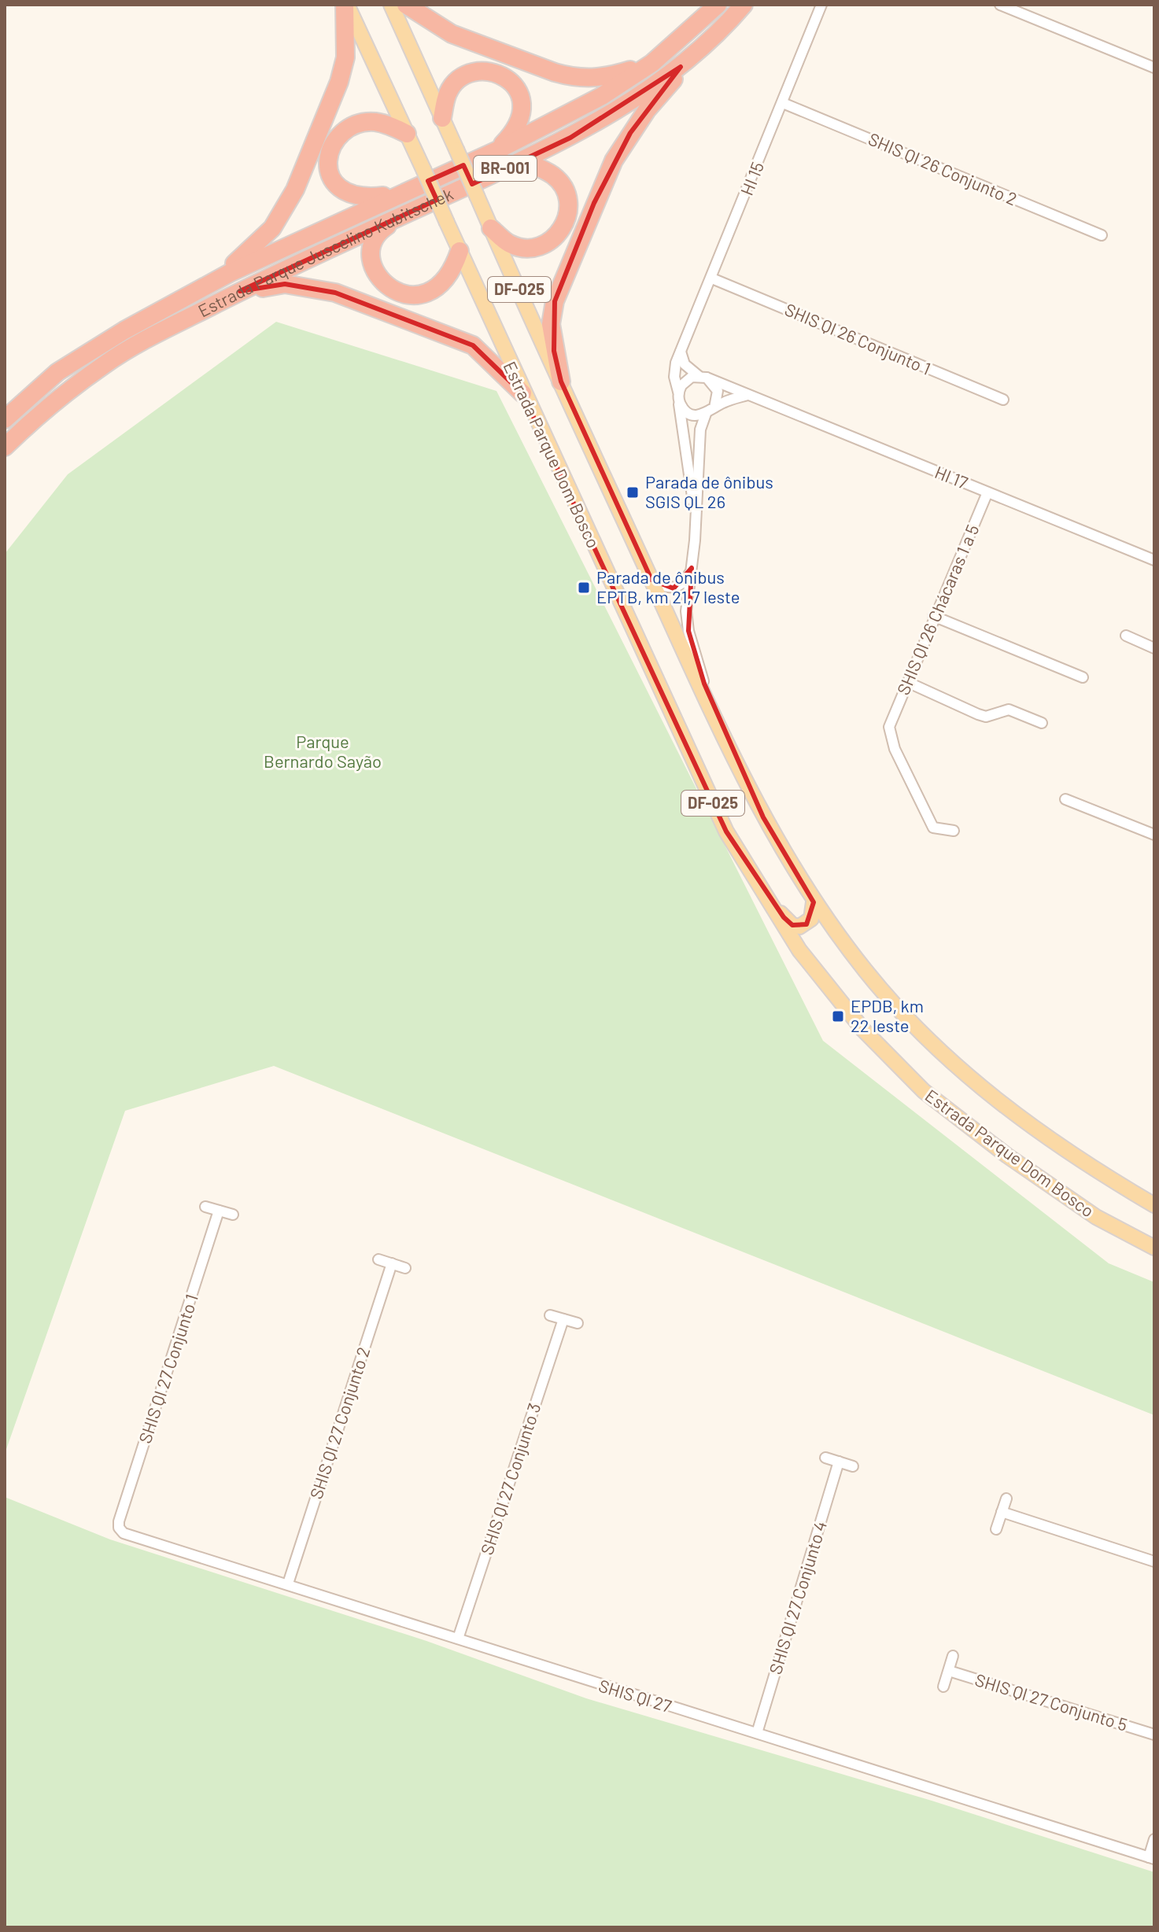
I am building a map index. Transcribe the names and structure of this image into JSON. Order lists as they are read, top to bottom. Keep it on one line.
{"streets":{"highway":["BR-001","Estrada Parque Juscelino Kubitschek"],"main road":["DF-025","Estrada Parque Dom Bosco"],"street":["SHIS QI 26 Conjunto 2","HI 15","SHIS QI 26 Conjunto 1","HI 17","SHIS QI 26 Chácaras 1 a 5","SHIS QI 27 Conjunto 1","SHIS QI 27 Conjunto 2","SHIS QI 27 Conjunto 3","SHIS QI 27 Conjunto 4","SHIS QI 27","SHIS QI 27 Conjunto 5"]},"crossings":[["SHIS QI 26 Conjunto 2","HI 15"],["HI 15","SHIS QI 26 Conjunto 1"],["HI 15","HI 17"],["HI 17","SHIS QI 26 Chácaras 1 a 5"],["SHIS QI 27 Conjunto 1","SHIS QI 27"],["SHIS QI 27 Conjunto 2","SHIS QI 27"],["SHIS QI 27 Conjunto 3","SHIS QI 27"],["SHIS QI 27 Conjunto 4","SHIS QI 27"]],"parks":["Parque Bernardo Sayão"],"places":{"transit":["Parada de ônibus SGIS QL 26","Parada de ônibus EPTB, km 21,7 leste","EPDB, km 22 leste"]}}
